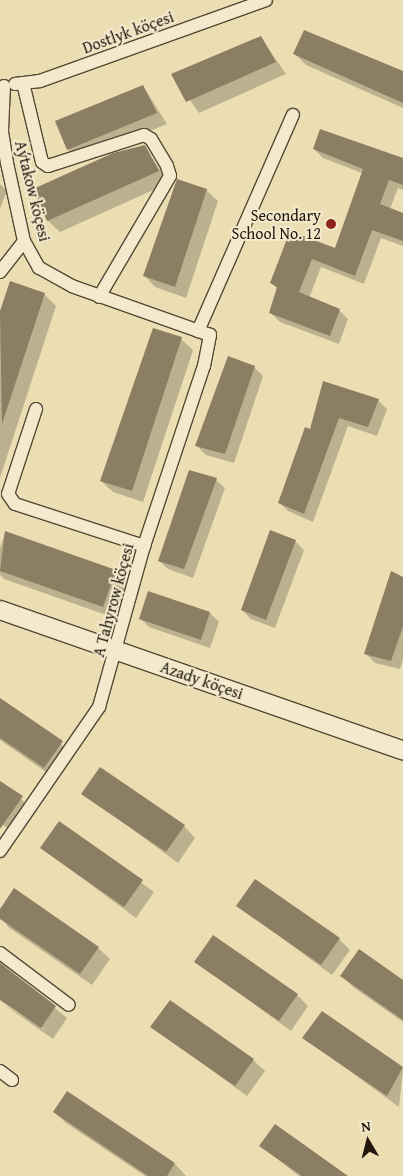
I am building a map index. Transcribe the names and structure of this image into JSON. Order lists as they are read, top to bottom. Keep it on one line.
{"streets":{"main road":["Azady köçesi"],"street":["Dostlyk köçesi","Aýtakow köçesi","A Tahyrow köçesi"]},"crossings":[["Dostlyk köçesi","Aýtakow köçesi"],["Aýtakow köçesi","A Tahyrow köçesi"],["A Tahyrow köçesi","Azady köçesi"]],"places":["Secondary School No. 12"],"north":"top"}
